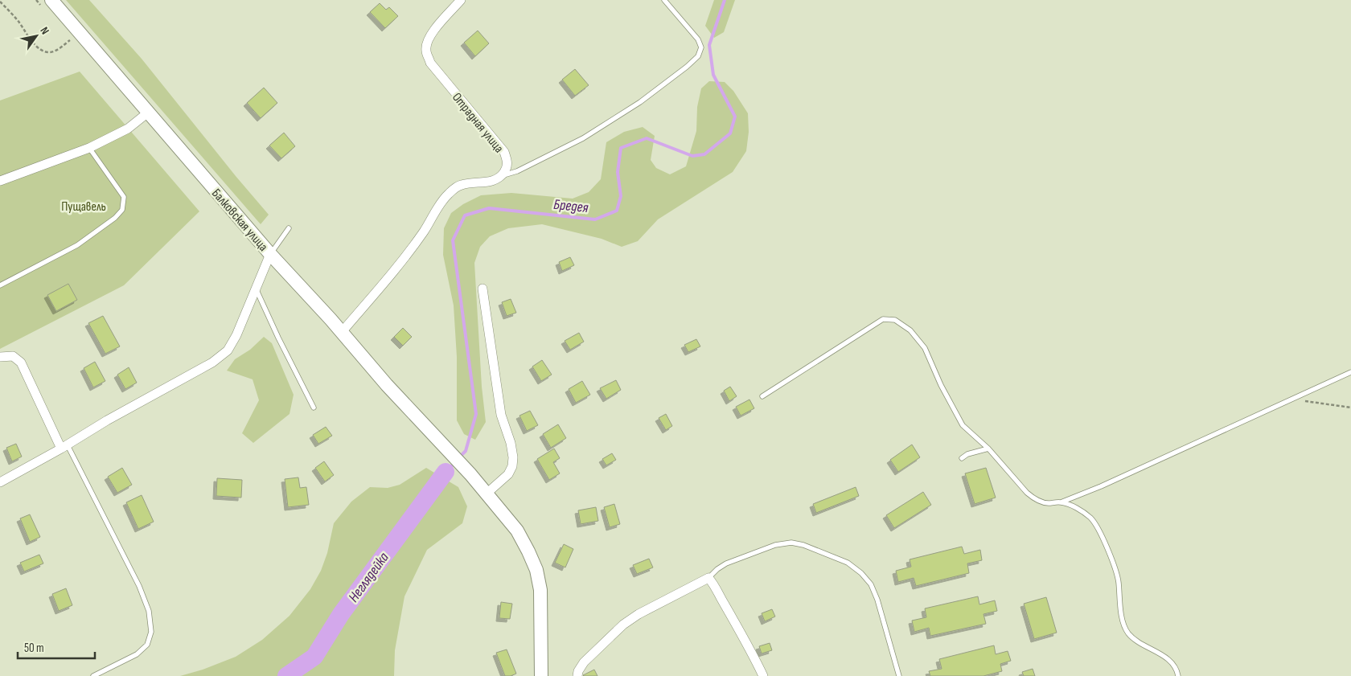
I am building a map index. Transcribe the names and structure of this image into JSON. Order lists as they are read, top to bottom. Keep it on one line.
{"streets":{"main road":["Балковская улица"],"street":["Отрадная улица"]},"water":["Бредея","Неглядейка"],"parks":["Пущавель"],"scale_bar":"50 m","north":"top right"}
